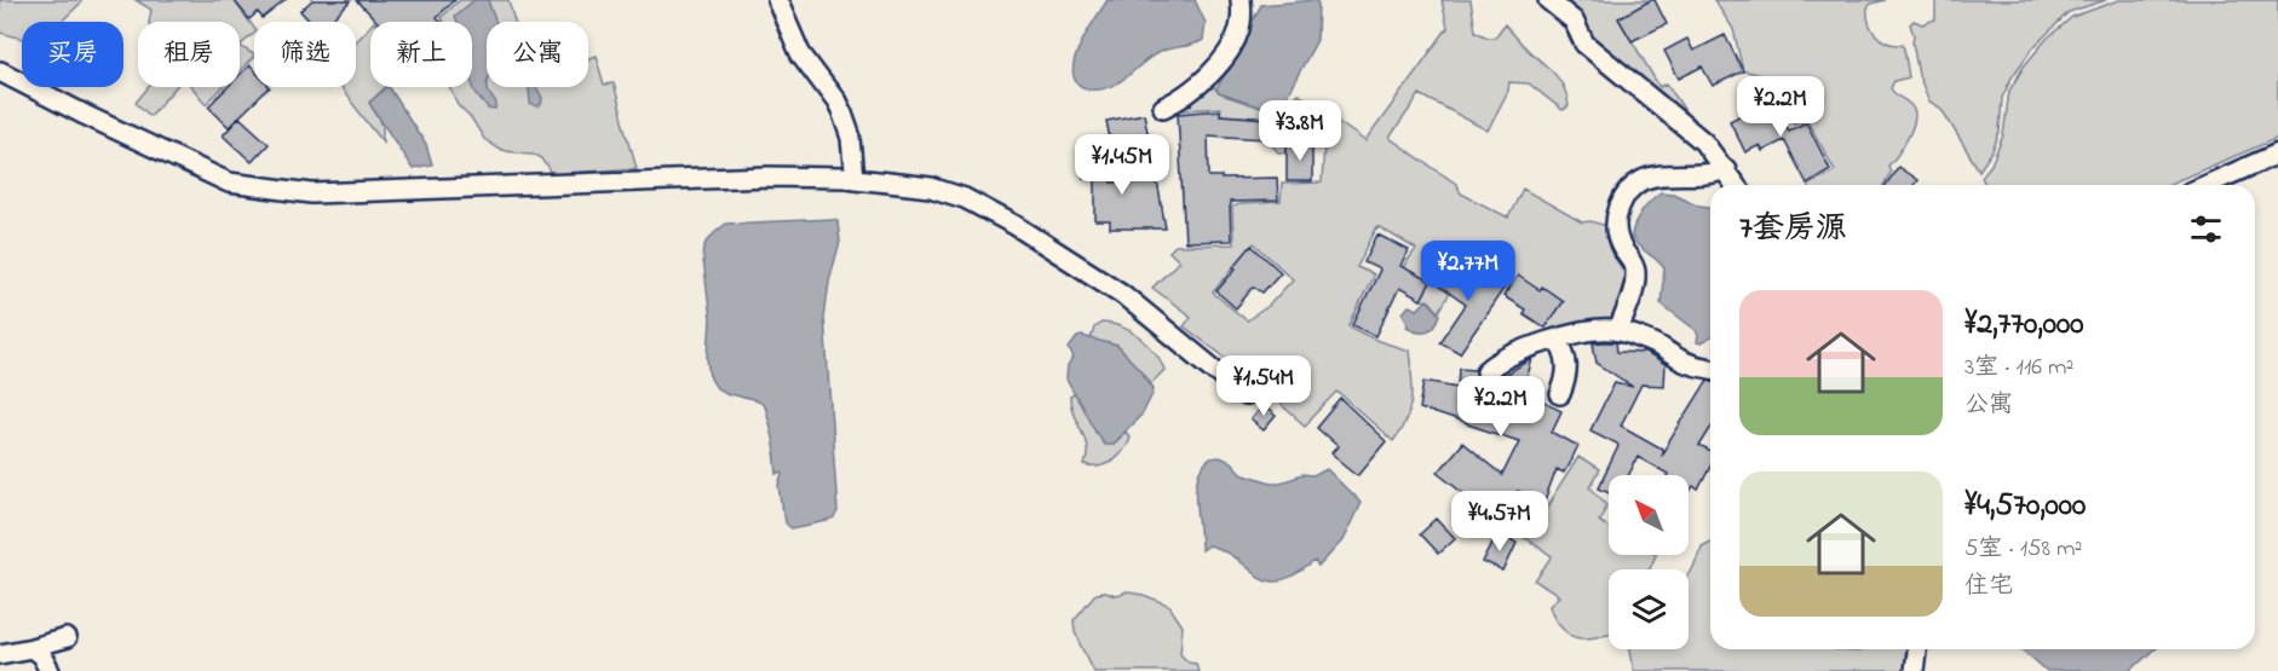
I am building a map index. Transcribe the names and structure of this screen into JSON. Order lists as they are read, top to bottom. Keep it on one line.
{"north":"top left","page":{"chip":["买房","租房","筛选","新上","公寓"],"price":["¥2.2M","¥3.8M","¥1.45M","¥2.77M","¥1.54M","¥2.2M","¥4.57M"],"heading":"7套房源","list":[{"name":"¥2,770,000","note":"3室 · 116 m² · 公寓"},{"name":"¥4,570,000","note":"5室 · 158 m² · 住宅"}]}}
